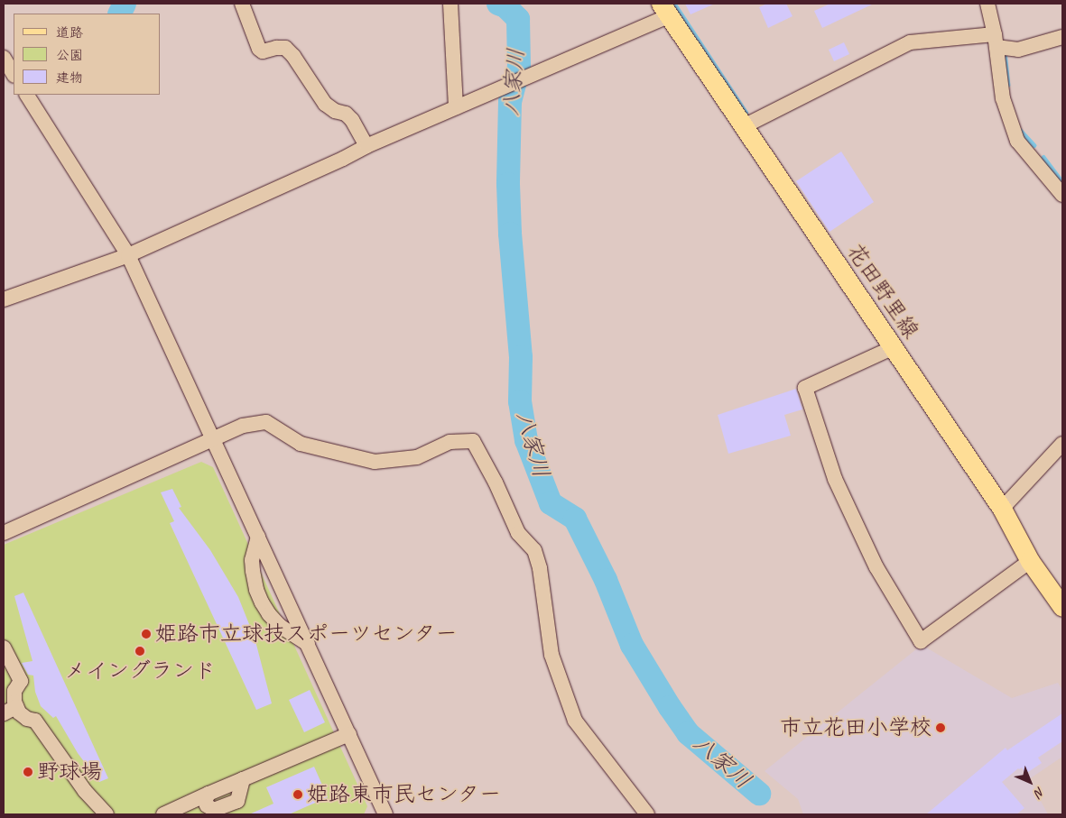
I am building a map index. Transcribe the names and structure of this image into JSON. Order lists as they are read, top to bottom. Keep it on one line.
{"streets":{"main road":["花田野里線"]},"water":["八家川"],"places":["姫路市立球技スポーツセンター","メイングランド","市立花田小学校","野球場","姫路東市民センター"],"legend":["道路","公園","建物"],"north":"bottom right"}
